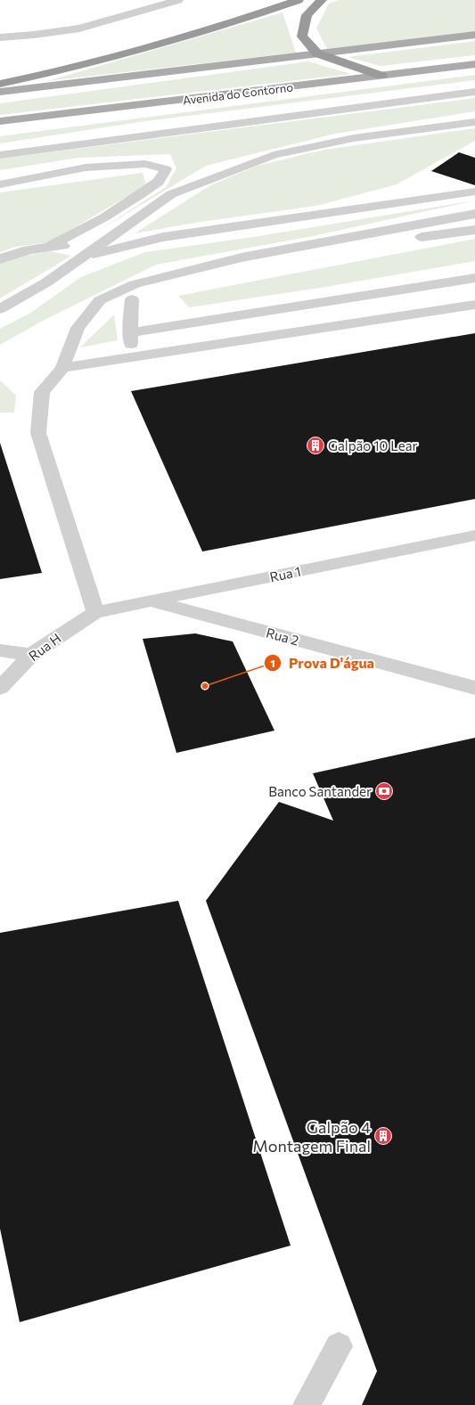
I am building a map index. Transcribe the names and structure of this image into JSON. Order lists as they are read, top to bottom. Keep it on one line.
{"streets":{"main road":["Avenida do Contorno"],"lane":["Rua 1","Rua 2","Rua H"]},"crossings":[["Rua 1","Rua 2"],["Rua 1","Rua H"]],"places":{"building":["Galpão 10 Lear","Galpão 4 Montagem Final"],"other":["Prova D'água"],"bank":["Banco Santander"]}}
